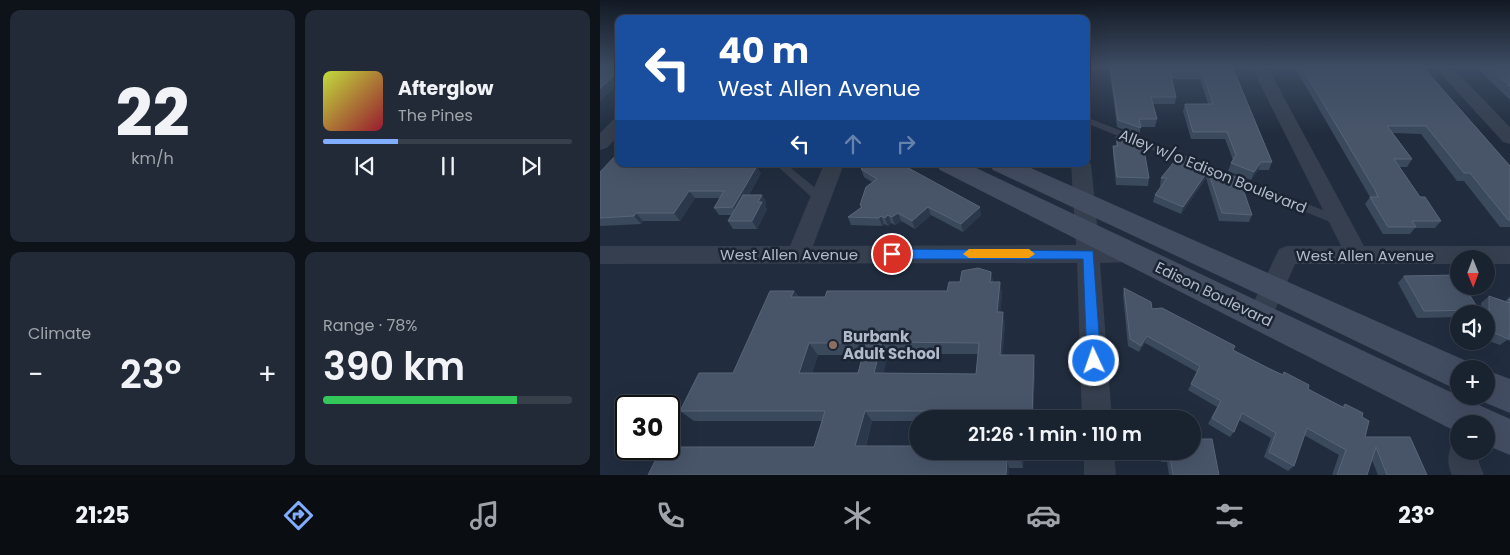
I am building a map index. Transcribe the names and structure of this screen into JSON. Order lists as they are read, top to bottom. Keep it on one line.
{"streets":{"main road":["Edison Boulevard"],"street":["West Allen Avenue"],"lane":["Alley w/o Edison Boulevard"]},"crossings":[["West Allen Avenue","Edison Boulevard"]],"places":["Burbank Adult School"],"north":"bottom","page":{"tile":[["22","km/h"],"Climate",["Range · 78%","390 km"]],"turn":["40 m","West Allen Avenue"],"song":["Afterglow","The Pines"],"map_buttons":["+","−"],"heat":["−","23°","+"],"limit":"30","trip":"21:26 · 1 min · 110 m","tabs":["21:25","23°"]}}
